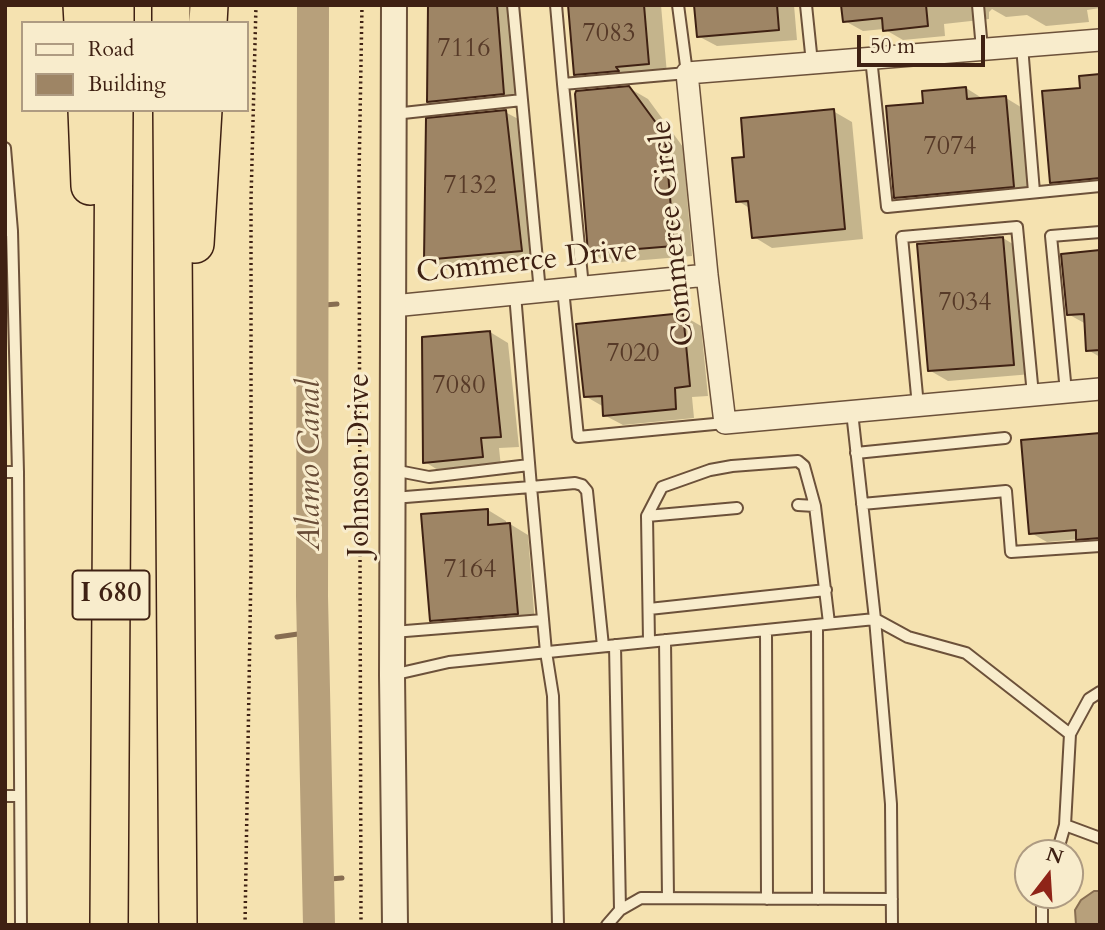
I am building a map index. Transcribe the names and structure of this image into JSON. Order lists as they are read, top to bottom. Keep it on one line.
{"streets":{"highway":["I 680"],"street":["Commerce Circle","Commerce Drive","Johnson Drive"]},"crossings":[["Commerce Circle","Commerce Drive"],["Commerce Drive","Johnson Drive"]],"water":["Alamo Canal"],"house_numbers":["7083","7116","7074","7132","7034","7020","7080","7164"],"legend":["Road","Building"],"scale_bar":"50 m","north":"top"}
